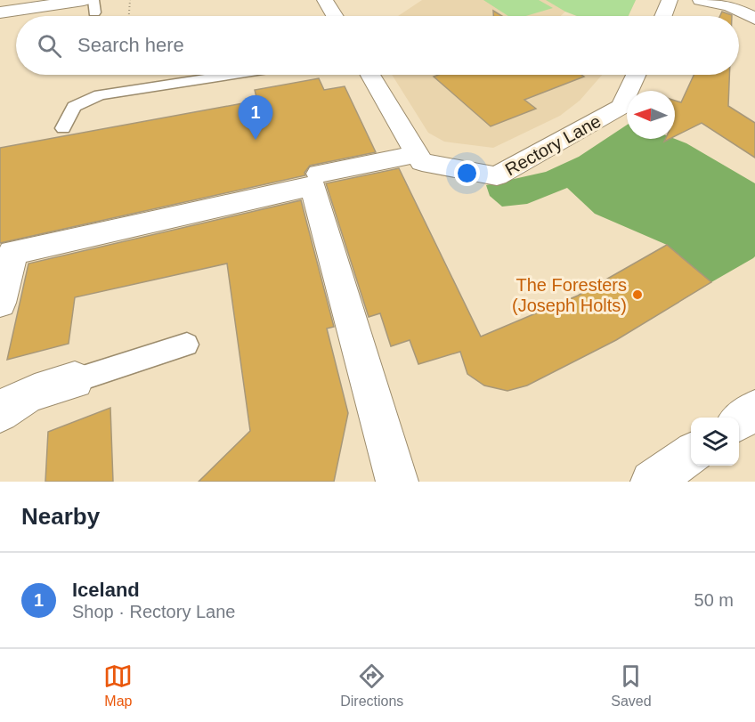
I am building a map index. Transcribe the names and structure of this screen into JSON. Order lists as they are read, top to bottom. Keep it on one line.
{"streets":{"main road":["Rectory Lane"]},"places":["The Foresters (Joseph Holts)"],"north":"left","page":{"search":"Search here","pins":"1","heading":"Nearby","list":[{"mark":"1","name":"Iceland","note":"Shop · Rectory Lane","value":"50 m"}],"nav":["Map","Directions","Saved"]}}
